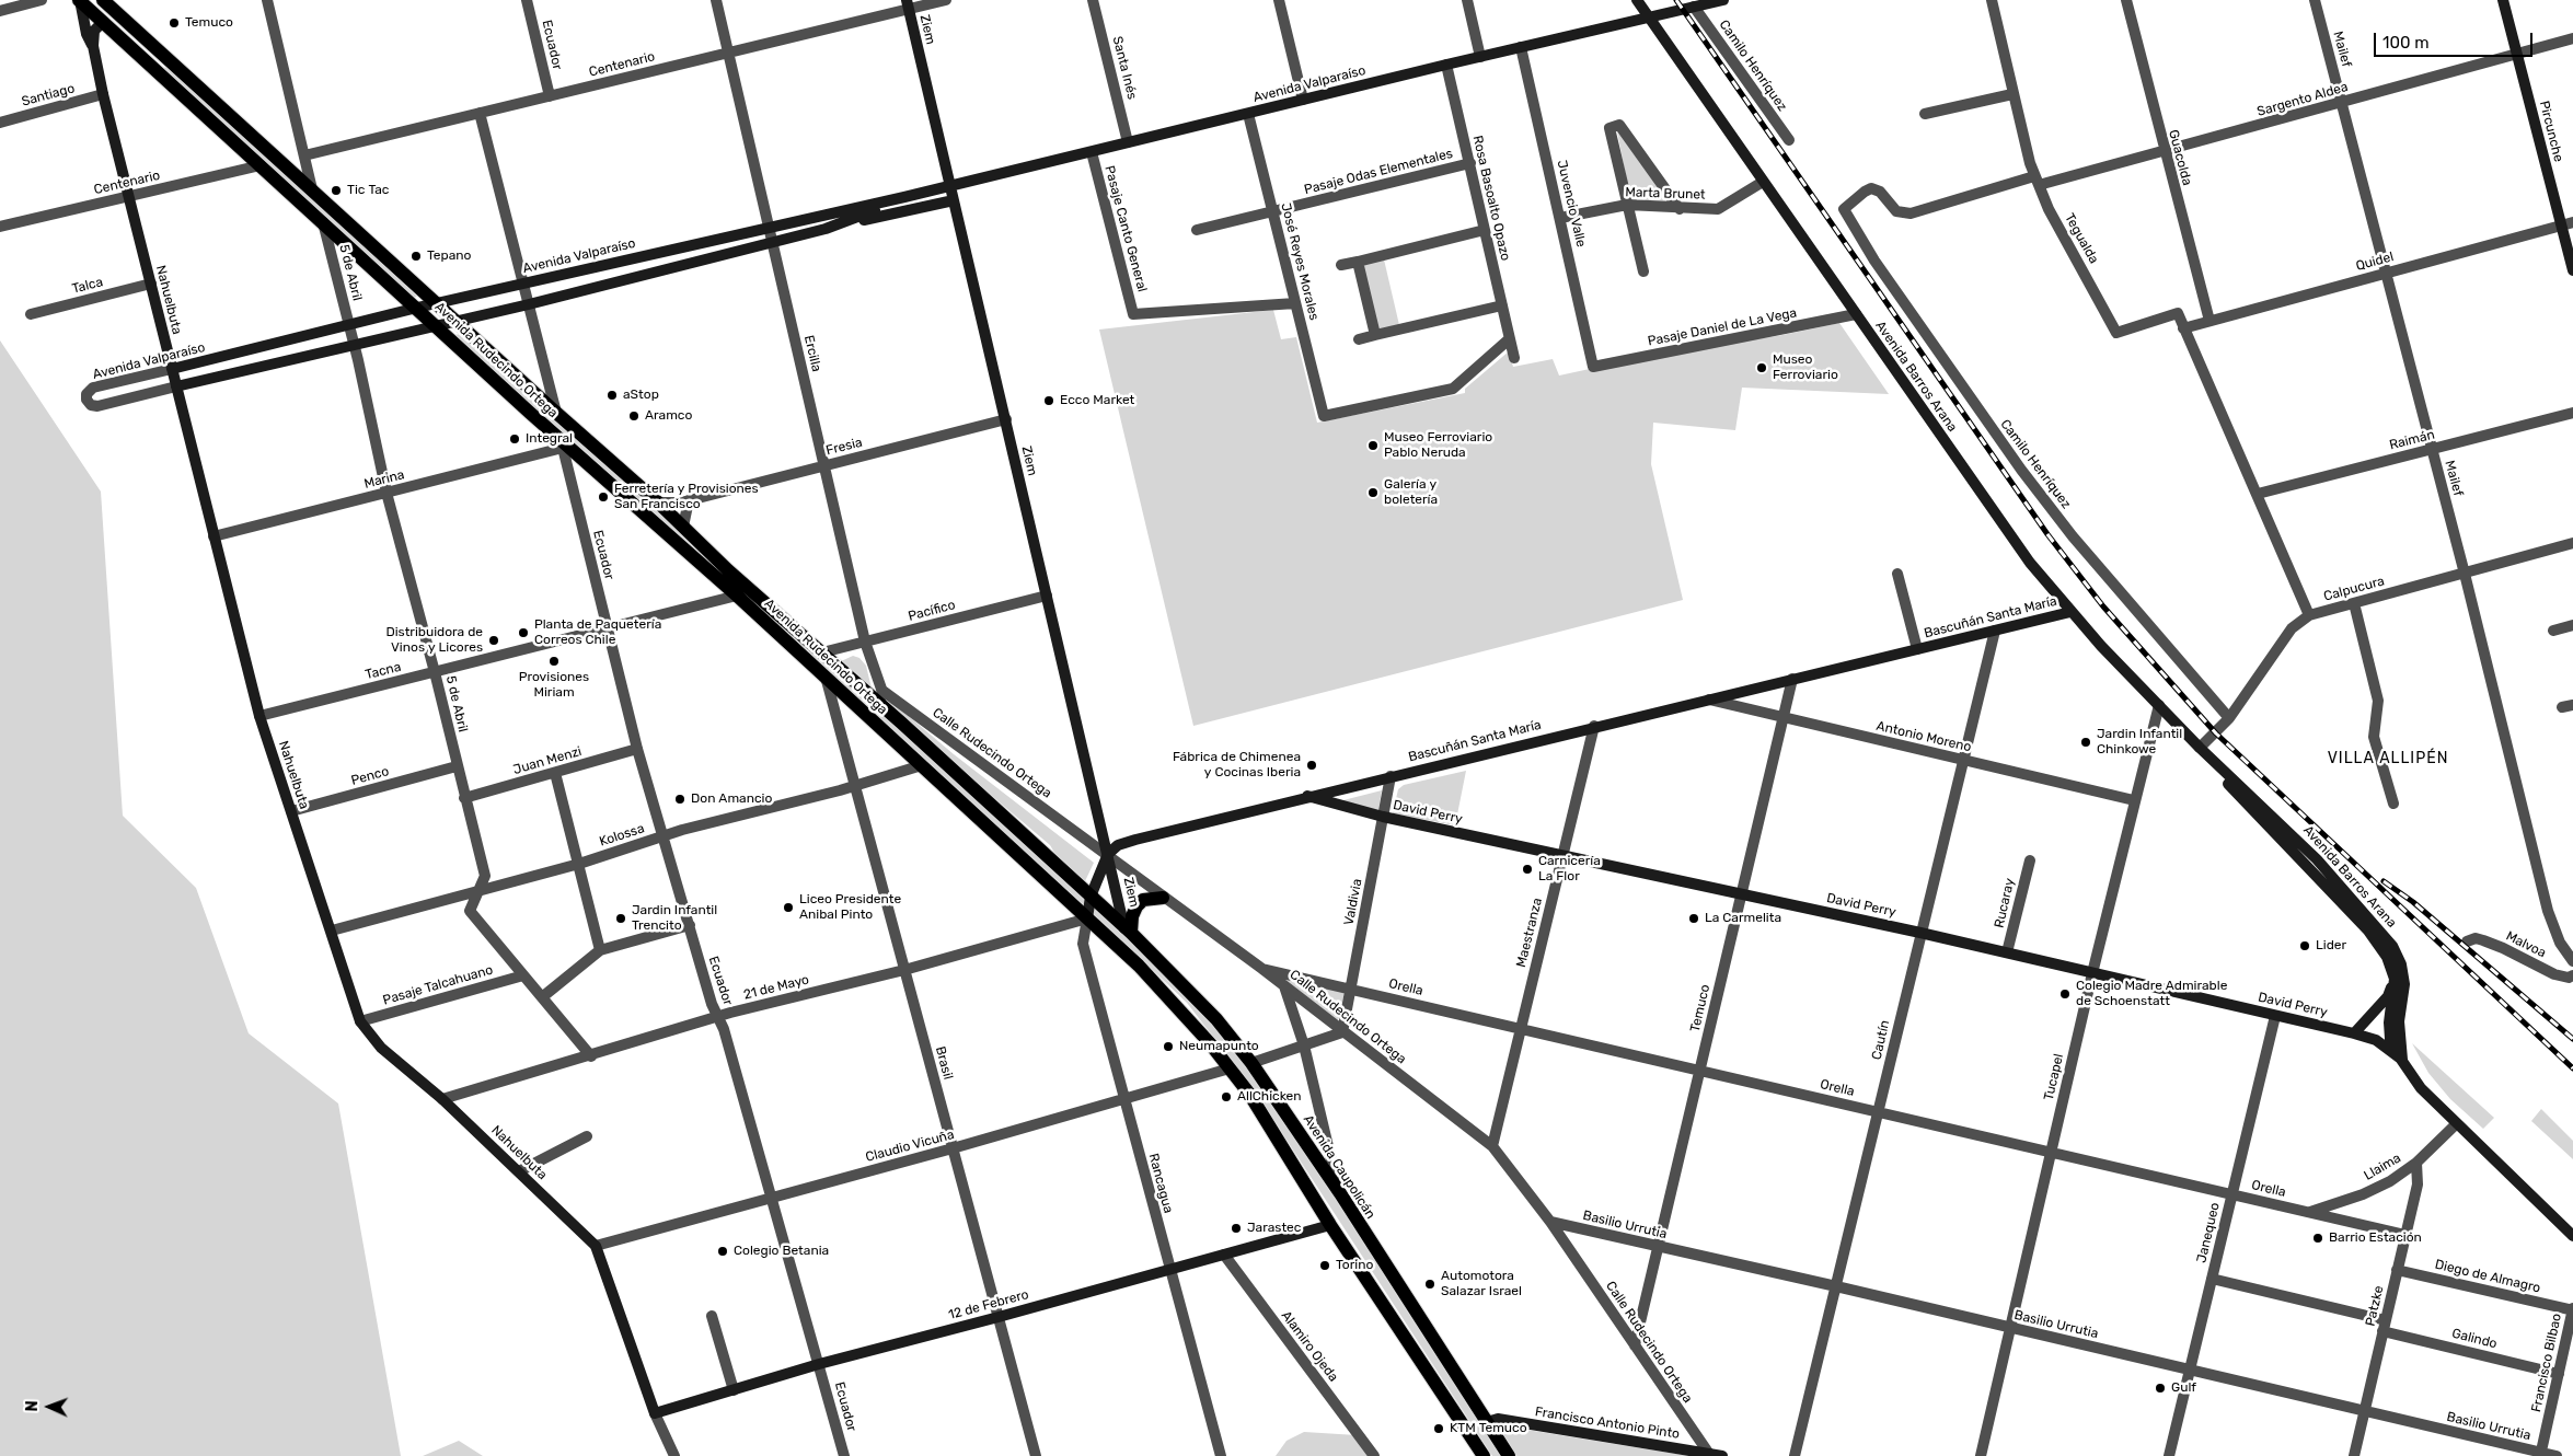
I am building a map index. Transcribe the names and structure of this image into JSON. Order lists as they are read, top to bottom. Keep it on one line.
{"streets":{"main road":["Avenida Rudecindo Ortega","Avenida Caupolicán"],"street":["Ziem","Ecuador","Mailef","Centenario","Camilo Henríquez","Santa Inés","Avenida Valparaíso","Santiago","Sargento Aldea","Pircunche","Guacolda","Pasaje Odas Elementales","Marta Brunet","Rosa Basoalto Opazo","Juvencio Valle","Pasaje Canto General","Tegualda","José Reyes Morales","Quidel","5 de Abril","Talca","Nahuelbuta","Pasaje Daniel de La Vega","Ercilla","Avenida Barros Arana","Raimán","Fresia","Marina","Calpucura","Pacífico","Bascuñán Santa María","Tacna","Antonio Moreno","Calle Rudecindo Ortega","Juan Menzi","Penco","David Perry","Kolossa","Valdivia","Rucaray","Maestranza","Malvoa","Pasaje Talcahuano","21 de Mayo","Orella","Temuco","Cautín","Brasil","Tucapel","Claudio Vicuña","Llaima","Rancagua","Basilio Urrutia","Janequeo","Diego de Almagro","12 de Febrero","Patzke","Galindo","Alamiro Ojeda","Francisco Bilbao","Francisco Antonio Pinto"]},"crossings":[["Ziem","Centenario"],["Ziem","Avenida Valparaíso"],["Ziem","Fresia"],["Ziem","Pacífico"],["Ziem","Bascuñán Santa María"],["Ziem","Calle Rudecindo Ortega"],["Ziem","Avenida Caupolicán"],["Ecuador","Centenario"],["Ecuador","Avenida Rudecindo Ortega"],["Ecuador","Marina"],["Ecuador","Tacna"],["Ecuador","Juan Menzi"],["Ecuador","Kolossa"],["Ecuador","21 de Mayo"],["Ecuador","Claudio Vicuña"],["Ecuador","12 de Febrero"],["Mailef","Sargento Aldea"],["Mailef","Quidel"],["Mailef","Raimán"],["Mailef","Calpucura"],["Centenario","Nahuelbuta"],["Centenario","Ercilla"],["Centenario","Avenida Rudecindo Ortega"],["Camilo Henríquez","Avenida Valparaíso"],["Camilo Henríquez","Sargento Aldea"],["Camilo Henríquez","Calpucura"],["Santa Inés","Avenida Valparaíso"],["Avenida Valparaíso","Rosa Basoalto Opazo"],["Avenida Valparaíso","Juvencio Valle"],["Avenida Valparaíso","Pasaje Canto General"],["Avenida Valparaíso","José Reyes Morales"],["Avenida Valparaíso","5 de Abril"],["Avenida Valparaíso","Nahuelbuta"],["Avenida Valparaíso","Ercilla"],["Avenida Valparaíso","Avenida Rudecindo Ortega"],["Avenida Valparaíso","Avenida Barros Arana"],["Santiago","Nahuelbuta"],["Sargento Aldea","Pircunche"],["Sargento Aldea","Guacolda"],["Sargento Aldea","Tegualda"],["Pircunche","Quidel"],["Guacolda","Quidel"],["Pasaje Odas Elementales","Rosa Basoalto Opazo"],["Pasaje Odas Elementales","José Reyes Morales"],["Marta Brunet","Juvencio Valle"],["Marta Brunet","Avenida Barros Arana"],["Rosa Basoalto Opazo","José Reyes Morales"],["Juvencio Valle","Pasaje Daniel de La Vega"],["Pasaje Canto General","José Reyes Morales"],["Tegualda","Quidel"],["5 de Abril","Avenida Rudecindo Ortega"],["5 de Abril","Marina"],["5 de Abril","Tacna"],["5 de Abril","Juan Menzi"],["5 de Abril","Penco"],["5 de Abril","Kolossa"],["5 de Abril","Pasaje Talcahuano"],["5 de Abril","21 de Mayo"],["Talca","Nahuelbuta"],["Nahuelbuta","Avenida Rudecindo Ortega"],["Nahuelbuta","Marina"],["Nahuelbuta","Tacna"],["Nahuelbuta","Penco"],["Nahuelbuta","Kolossa"],["Nahuelbuta","Pasaje Talcahuano"],["Nahuelbuta","21 de Mayo"],["Nahuelbuta","Claudio Vicuña"],["Nahuelbuta","12 de Febrero"],["Pasaje Daniel de La Vega","Avenida Barros Arana"],["Ercilla","Avenida Rudecindo Ortega"],["Ercilla","Fresia"],["Ercilla","Pacífico"],["Ercilla","Calle Rudecindo Ortega"],["Avenida Rudecindo Ortega","Fresia"],["Avenida Rudecindo Ortega","Marina"],["Avenida Rudecindo Ortega","Pacífico"],["Avenida Rudecindo Ortega","Tacna"],["Avenida Rudecindo Ortega","Kolossa"],["Avenida Rudecindo Ortega","21 de Mayo"],["Avenida Rudecindo Ortega","Brasil"],["Avenida Rudecindo Ortega","Avenida Caupolicán"],["Avenida Rudecindo Ortega","Rancagua"],["Avenida Barros Arana","Calpucura"],["Avenida Barros Arana","Bascuñán Santa María"],["Avenida Barros Arana","David Perry"],["Avenida Barros Arana","Tucapel"],["Avenida Barros Arana","Llaima"],["Bascuñán Santa María","Antonio Moreno"],["Bascuñán Santa María","Calle Rudecindo Ortega"],["Bascuñán Santa María","David Perry"],["Bascuñán Santa María","Valdivia"],["Bascuñán Santa María","Maestranza"],["Bascuñán Santa María","Temuco"],["Bascuñán Santa María","Cautín"],["Antonio Moreno","Temuco"],["Antonio Moreno","Cautín"],["Antonio Moreno","Tucapel"],["Calle Rudecindo Ortega","Valdivia"],["Calle Rudecindo Ortega","Maestranza"],["Calle Rudecindo Ortega","Orella"],["Calle Rudecindo Ortega","Temuco"],["Calle Rudecindo Ortega","Basilio Urrutia"],["Calle Rudecindo Ortega","Francisco Antonio Pinto"],["David Perry","Valdivia"],["David Perry","Rucaray"],["David Perry","Maestranza"],["David Perry","Temuco"],["David Perry","Cautín"],["David Perry","Tucapel"],["David Perry","Janequeo"],["Kolossa","Brasil"],["Valdivia","Orella"],["Maestranza","Orella"],["21 de Mayo","Brasil"],["21 de Mayo","Rancagua"],["Orella","Temuco"],["Orella","Cautín"],["Orella","Tucapel"],["Orella","Llaima"],["Orella","Janequeo"],["Orella","Patzke"],["Temuco","Basilio Urrutia"],["Cautín","Basilio Urrutia"],["Brasil","Claudio Vicuña"],["Brasil","12 de Febrero"],["Tucapel","Basilio Urrutia"],["Claudio Vicuña","Rancagua"],["Avenida Caupolicán","Francisco Antonio Pinto"],["Llaima","Patzke"],["Rancagua","12 de Febrero"],["Basilio Urrutia","Janequeo"],["Basilio Urrutia","Patzke"],["Basilio Urrutia","Francisco Bilbao"],["Janequeo","Galindo"],["Diego de Almagro","Patzke"],["Diego de Almagro","Francisco Bilbao"],["12 de Febrero","Alamiro Ojeda"],["Patzke","Galindo"],["Galindo","Francisco Bilbao"]],"districts":["VILLA ALLIPÉN"],"places":["Temuco","Tic Tac","Tepano","Museo Ferroviario","aStop","Ecco Market","Aramco","Integral","Museo Ferroviario Pablo Neruda","Galería y boletería","Ferretería y Provisiones San Francisco","Planta de Paquetería Correos Chile","Distribuidora de Vinos y Licores","Provisiones Miriam","Jardin Infantil Chinkowe","Fábrica de Chimenea y Cocinas Iberia","Don Amancio","Carnicería La Flor","Liceo Presidente Anibal Pinto","Jardin Infantil Trencito","La Carmelita","Lider","Colegio Madre Admirable de Schoenstatt","Neumapunto","AllChicken","Jarastec","Barrio Estación","Colegio Betania","Torino","Automotora Salazar Israel","Gulf","KTM Temuco"],"scale_bar":"100 m","north":"left"}
